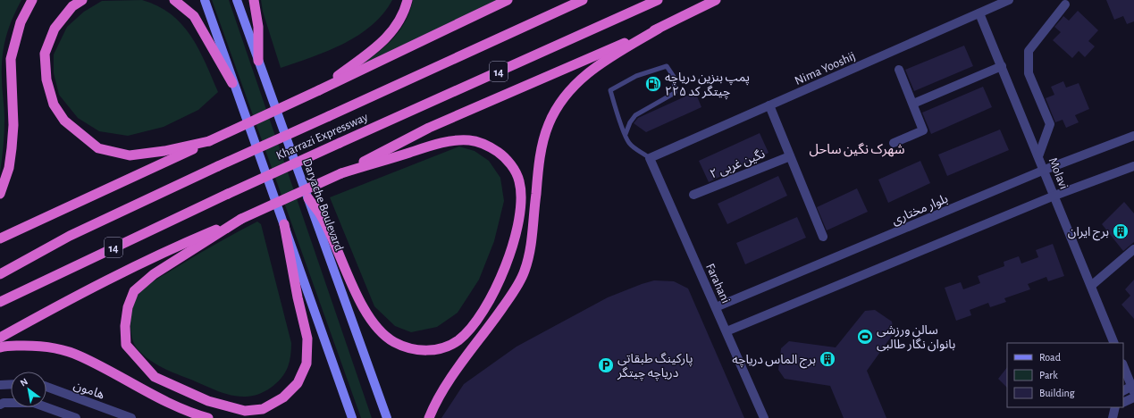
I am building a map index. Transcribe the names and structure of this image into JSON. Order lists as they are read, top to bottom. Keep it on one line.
{"streets":{"highway":["14","Kharrazi Expressway"],"main road":["Daryache Boulevard"],"street":["Nima Yooshij","نگین غربی ۲","Molavi","بلوار مختاری","Farahani","هامون"]},"crossings":[["Nima Yooshij","Molavi"],["Nima Yooshij","Farahani"],["Molavi","بلوار مختاری"],["بلوار مختاری","Farahani"]],"districts":["شهرک نگین ساحل"],"places":{"fuel station":["پمپ بنزین دریاچه چیتگر کد ۲۲۵"],"building":["برج ایران","برج الماس دریاچه"],"sports":["سالن ورزشی بانوان نگار طالبی"],"parking":["پارکینگ طبقاتی دریاچه چیتگر"]},"legend":["Road","Park","Building"],"north":"top left"}
